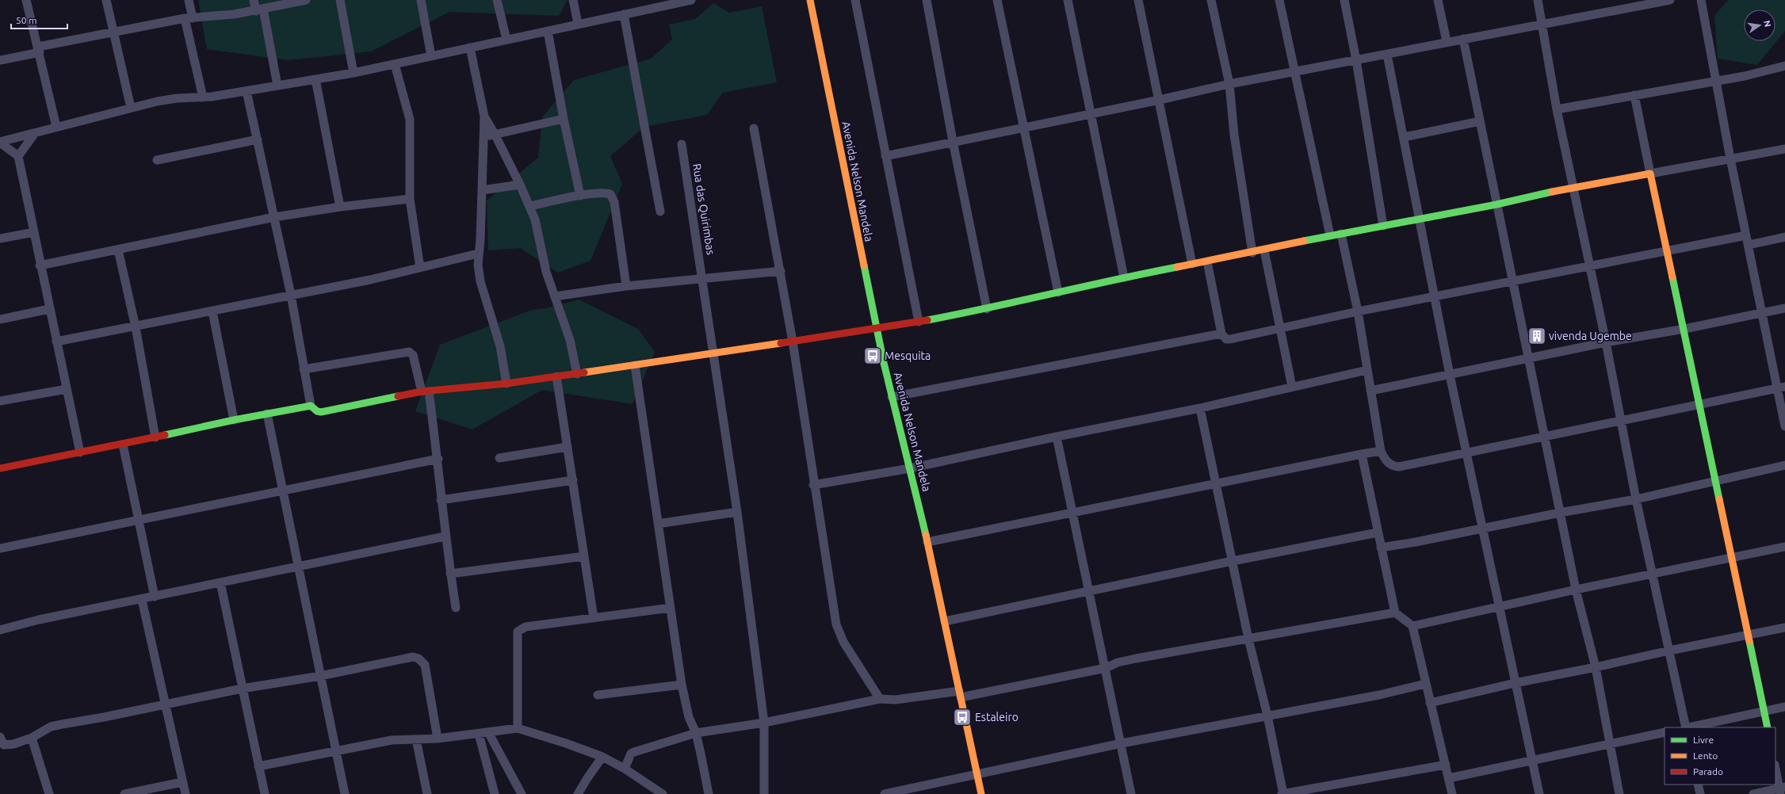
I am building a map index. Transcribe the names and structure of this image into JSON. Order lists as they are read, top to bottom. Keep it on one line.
{"streets":{"street":["Avenida Nelson Mandela","Rua das Quirimbas"]},"places":{"building":["vivenda Ugembe"],"bus stop":["Mesquita","Estaleiro"]},"legend":["Livre","Lento","Parado"],"scale_bar":"50 m","north":"right"}
